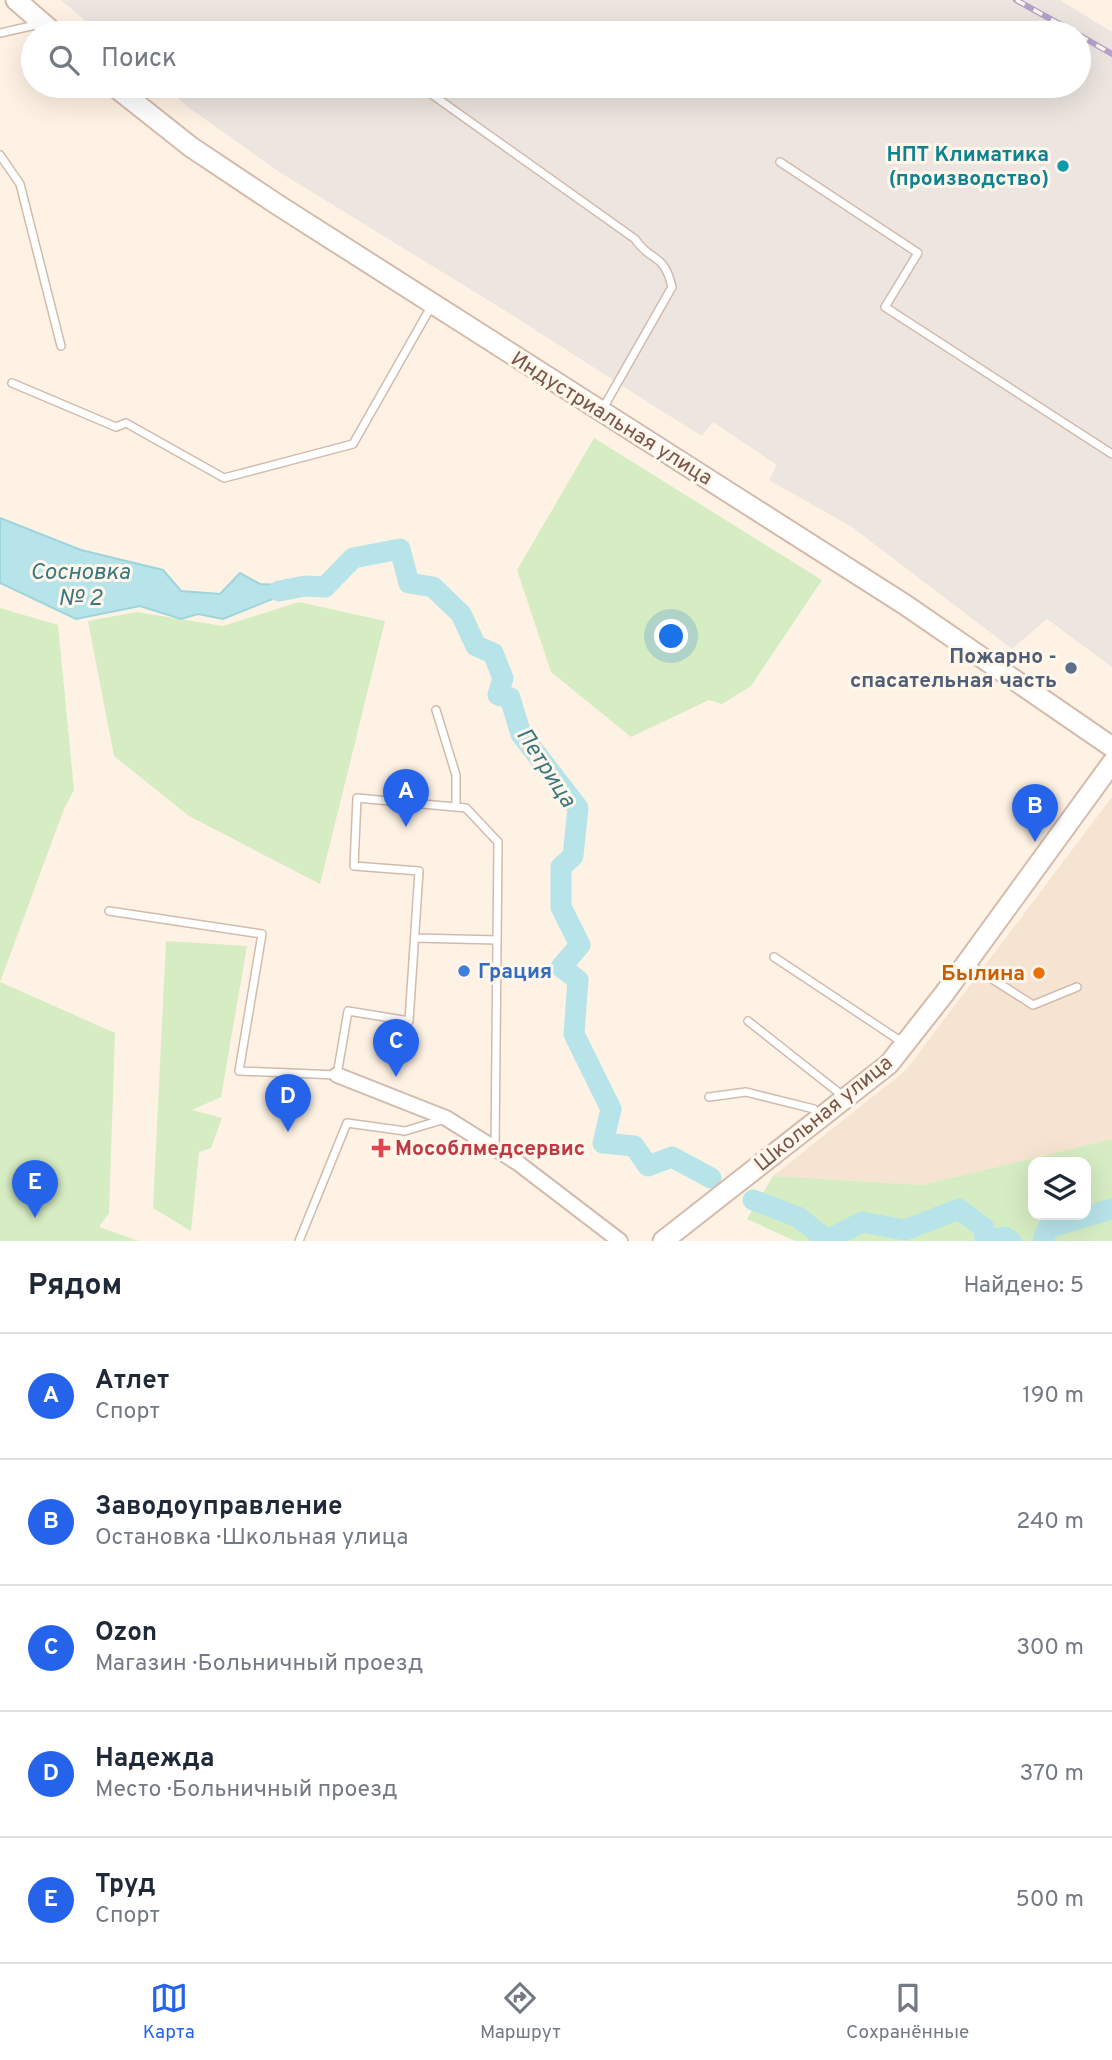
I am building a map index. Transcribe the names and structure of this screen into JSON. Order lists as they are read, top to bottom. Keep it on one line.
{"streets":{"main road":["Индустриальная улица","Школьная улица"]},"water":["Сосновка № 2","Петрица"],"places":{"other":["НПТ Климатика (производство)","Пожарно - спасательная часть","Грация","Былина"],"health":["Мособлмедсервис"]},"page":{"search":"Поиск","pins":["A","B","C","D","E"],"heading":["Рядом","Найдено: 5"],"list":[{"mark":"A","name":"Атлет","note":"Спорт","value":"190 m"},{"mark":"B","name":"Заводоуправление","note":"Остановка · Школьная улица","value":"240 m"},{"mark":"C","name":"Ozon","note":"Магазин · Больничный проезд","value":"300 m"},{"mark":"D","name":"Надежда","note":"Место · Больничный проезд","value":"370 m"},{"mark":"E","name":"Труд","note":"Спорт","value":"500 m"}],"nav":["Карта","Маршрут","Сохранённые"]}}
